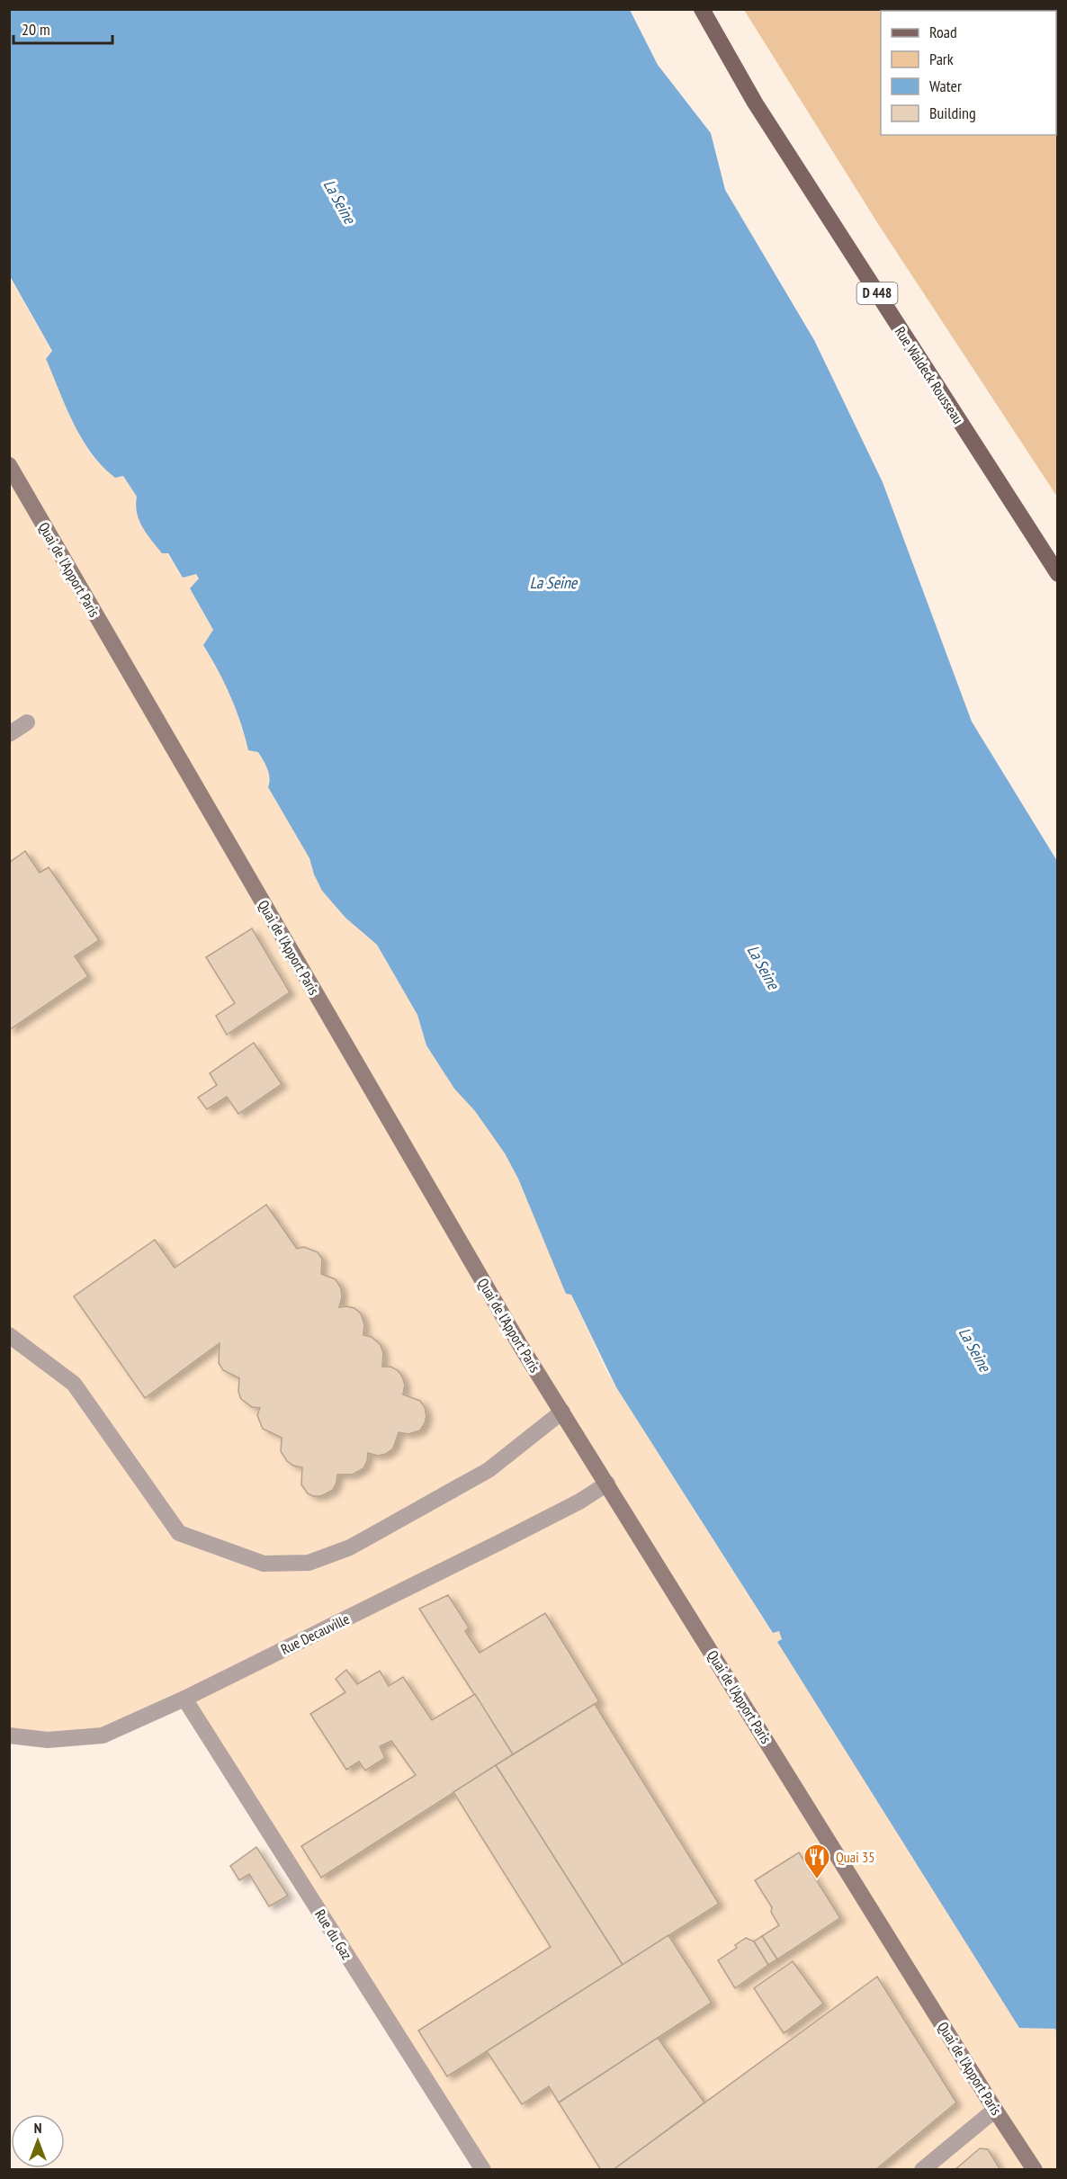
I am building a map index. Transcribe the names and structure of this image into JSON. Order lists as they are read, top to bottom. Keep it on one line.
{"streets":{"main road":["D 448","Rue Waldeck Rousseau","Quai de l'Apport Paris"],"street":["Rue Decauville","Rue du Gaz"]},"crossings":[["Quai de l'Apport Paris","Rue Decauville"],["Rue Decauville","Rue du Gaz"]],"water":["La Seine"],"places":{"restaurant":["Quai 35"]},"legend":["Road","Park","Water","Building"],"scale_bar":"20 m","north":"top"}
